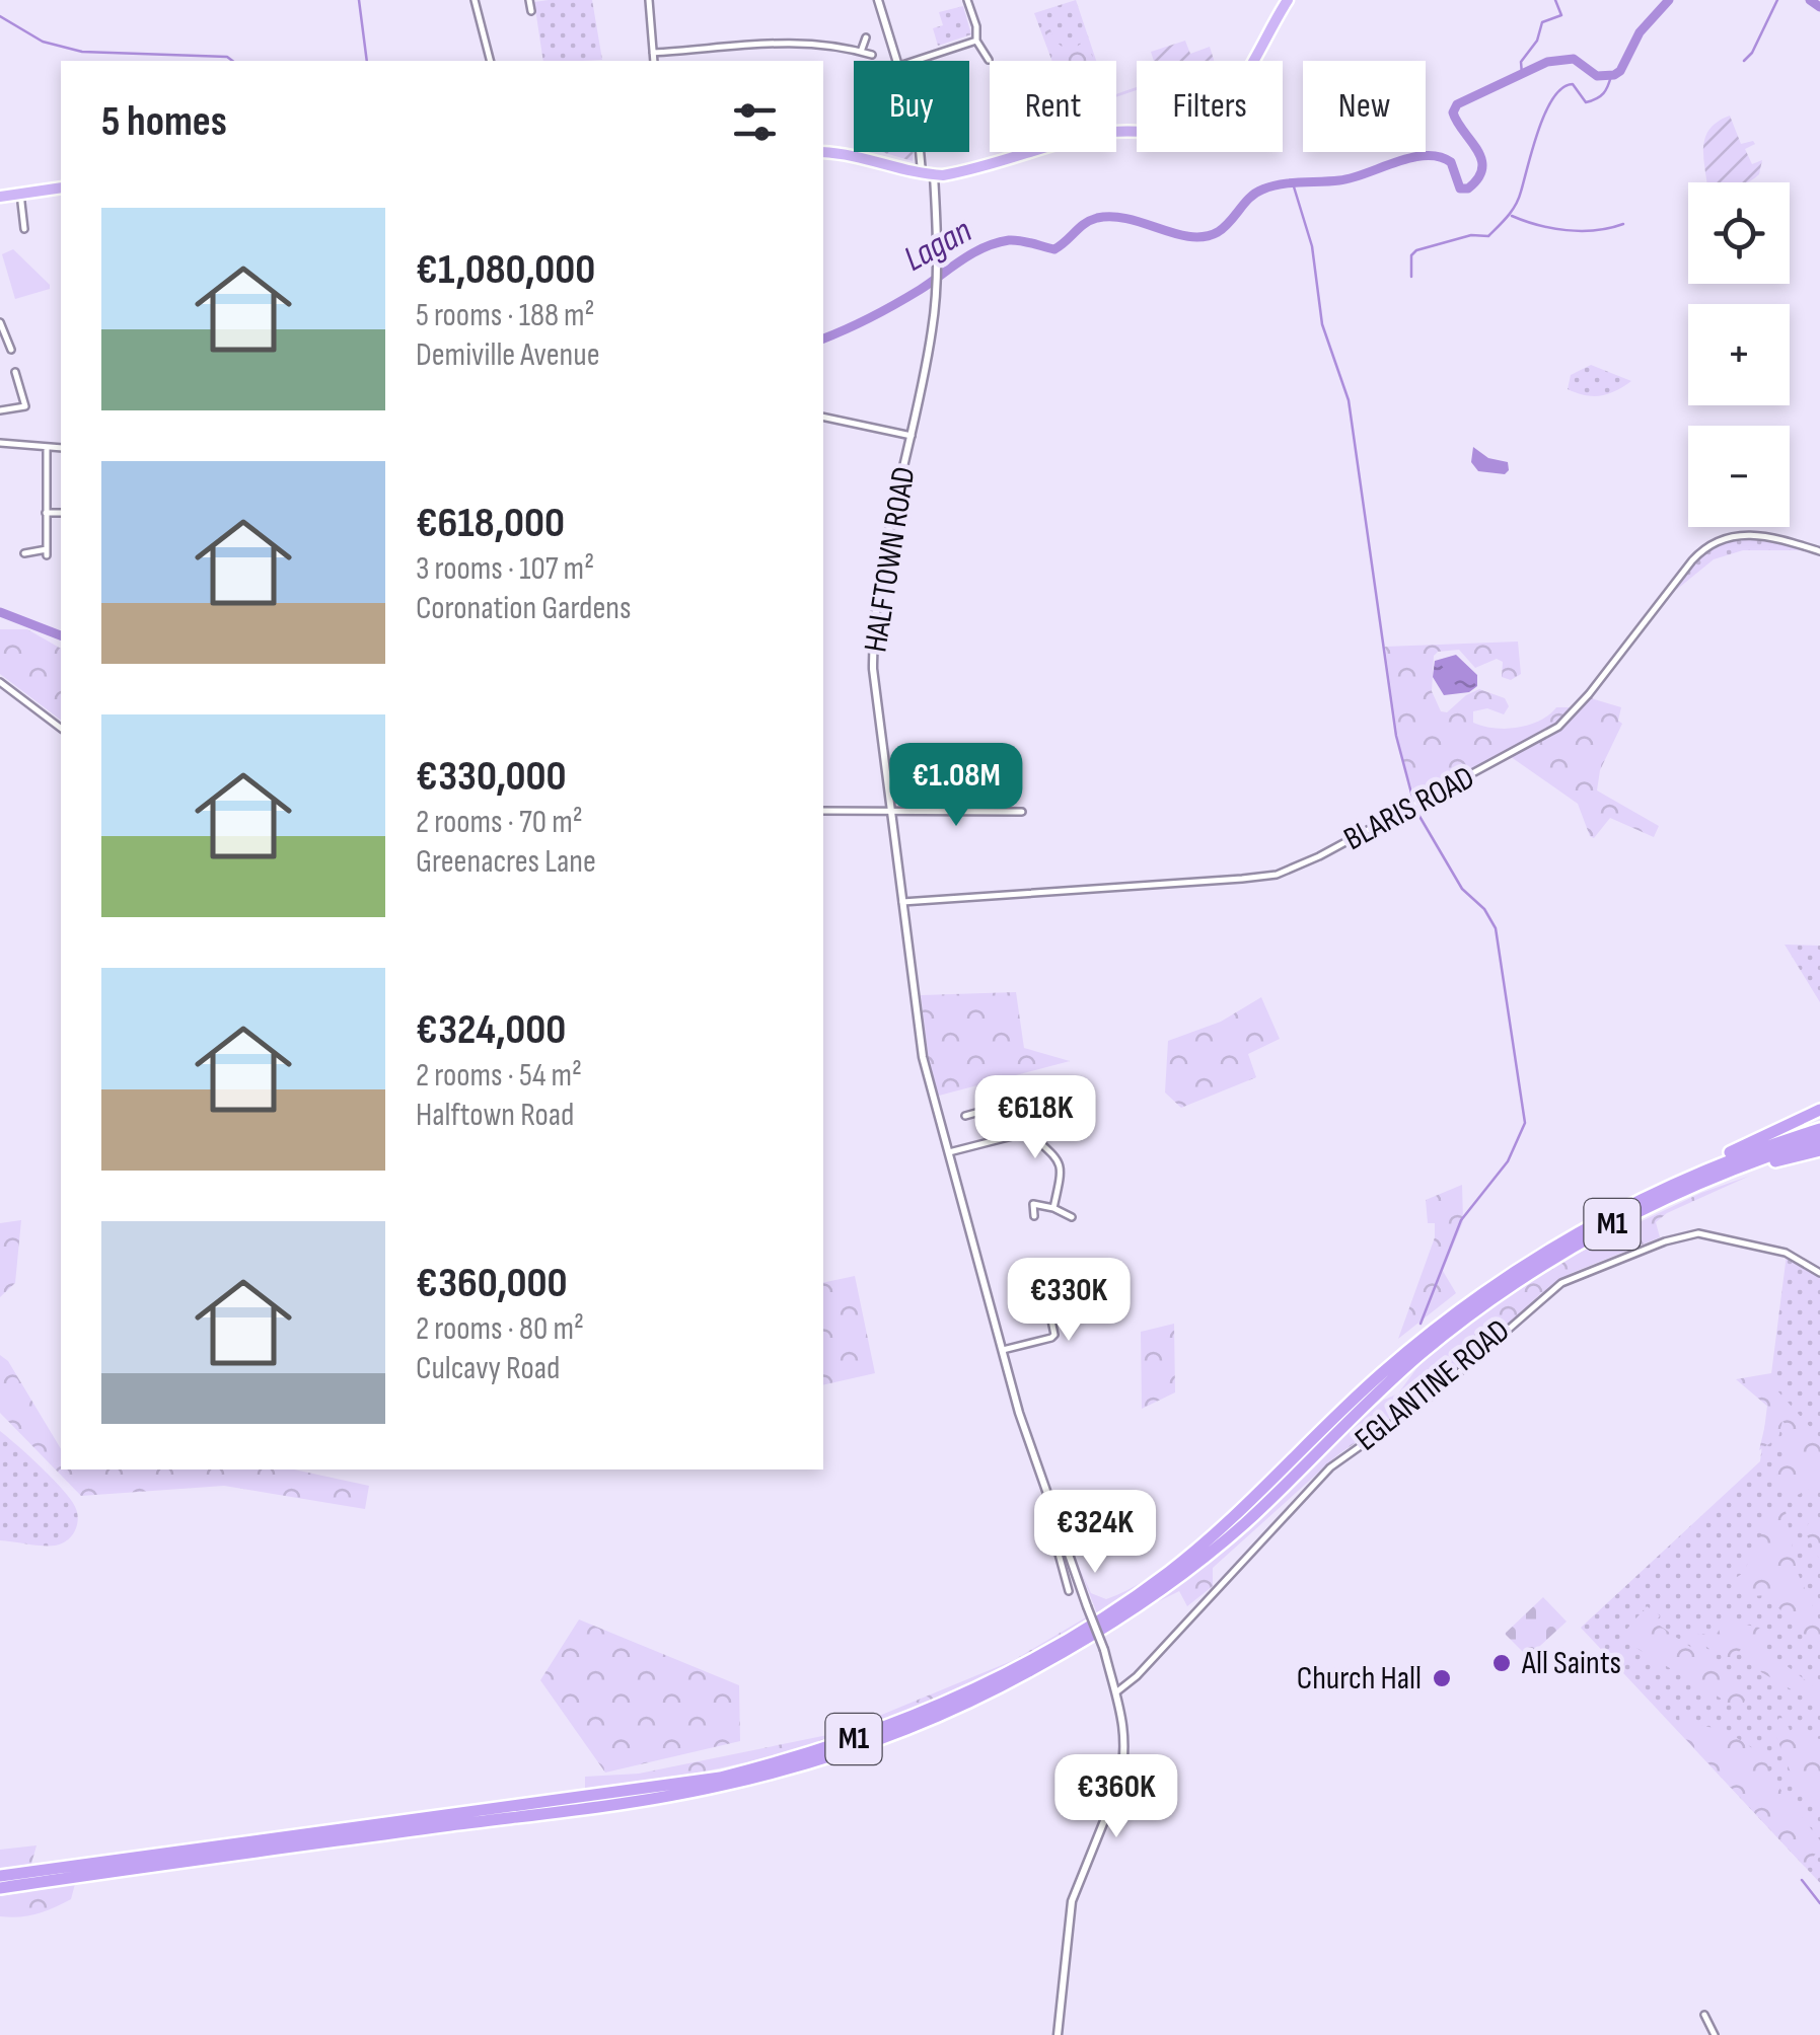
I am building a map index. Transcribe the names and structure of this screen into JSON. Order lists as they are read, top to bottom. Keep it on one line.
{"streets":{"highway":["M1"],"street":["HALFTOWN ROAD","BLARIS ROAD","EGLANTINE ROAD"]},"crossings":[["HALFTOWN ROAD","BLARIS ROAD"],["HALFTOWN ROAD","EGLANTINE ROAD"]],"water":["Lagan"],"places":["All Saints","Church Hall"],"page":{"chip":["Buy","Rent","Filters","New"],"heading":"5 homes","map_buttons":["+","−"],"list":[{"name":"€1,080,000","note":"5 rooms · 188 m² · Demiville Avenue"},{"name":"€618,000","note":"3 rooms · 107 m² · Coronation Gardens"},{"name":"€330,000","note":"2 rooms · 70 m² · Greenacres Lane"},{"name":"€324,000","note":"2 rooms · 54 m² · Halftown Road"},{"name":"€360,000","note":"2 rooms · 80 m² · Culcavy Road"}],"price":["€1.08M","€618K","€330K","€324K","€360K"]}}
